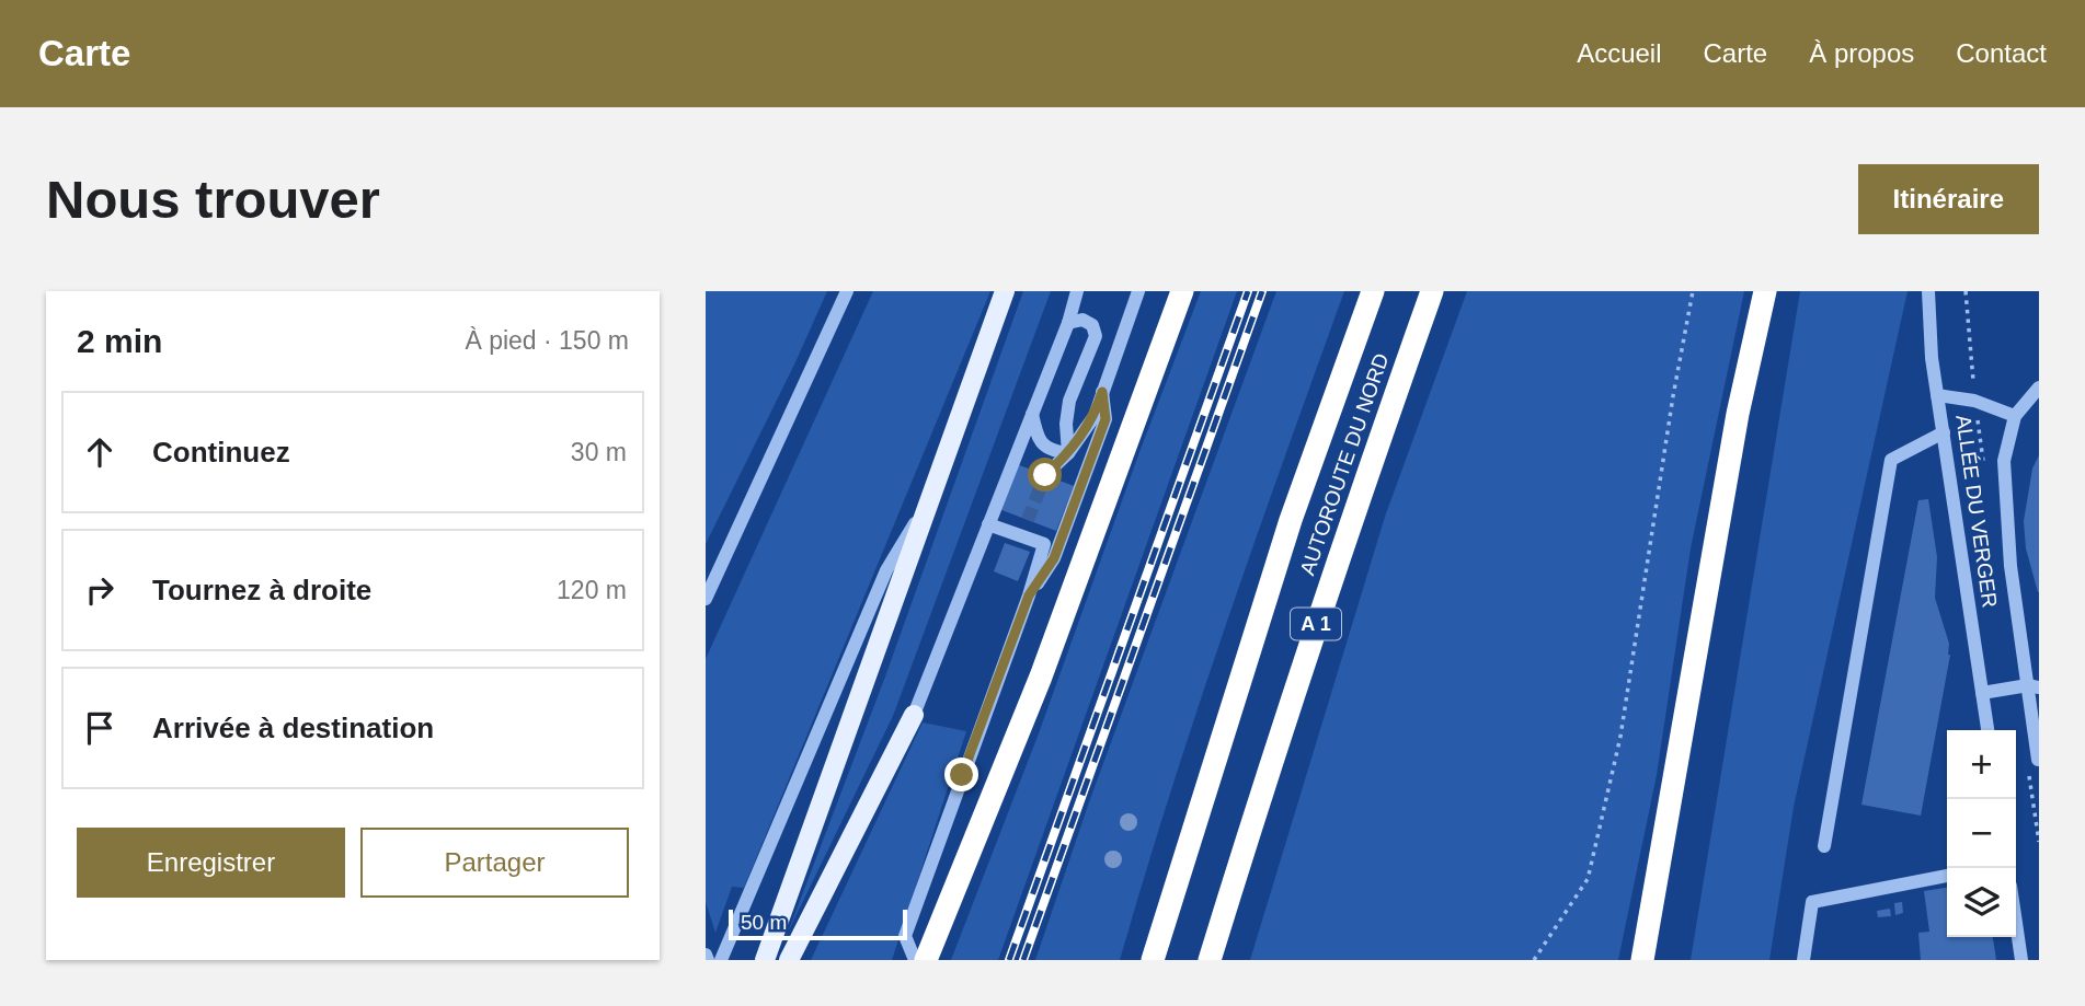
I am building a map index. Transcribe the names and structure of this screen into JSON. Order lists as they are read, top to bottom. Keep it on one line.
{"streets":{"highway":["AUTOROUTE DU NORD","A 1"],"street":["ALLÉE DU VERGER"]},"scale_bar":"50 m","page":{"header":"Carte","nav":["Accueil","Carte","À propos","Contact"],"buttons":["Itinéraire",["Enregistrer","Partager"]],"title":"Nous trouver","heading":["2 min","À pied · 150 m"],"list":[["Continuez","30 m"],["Tournez à droite","120 m"],"Arrivée à destination"],"map_buttons":["+","−"],"scale":"50 m"}}
